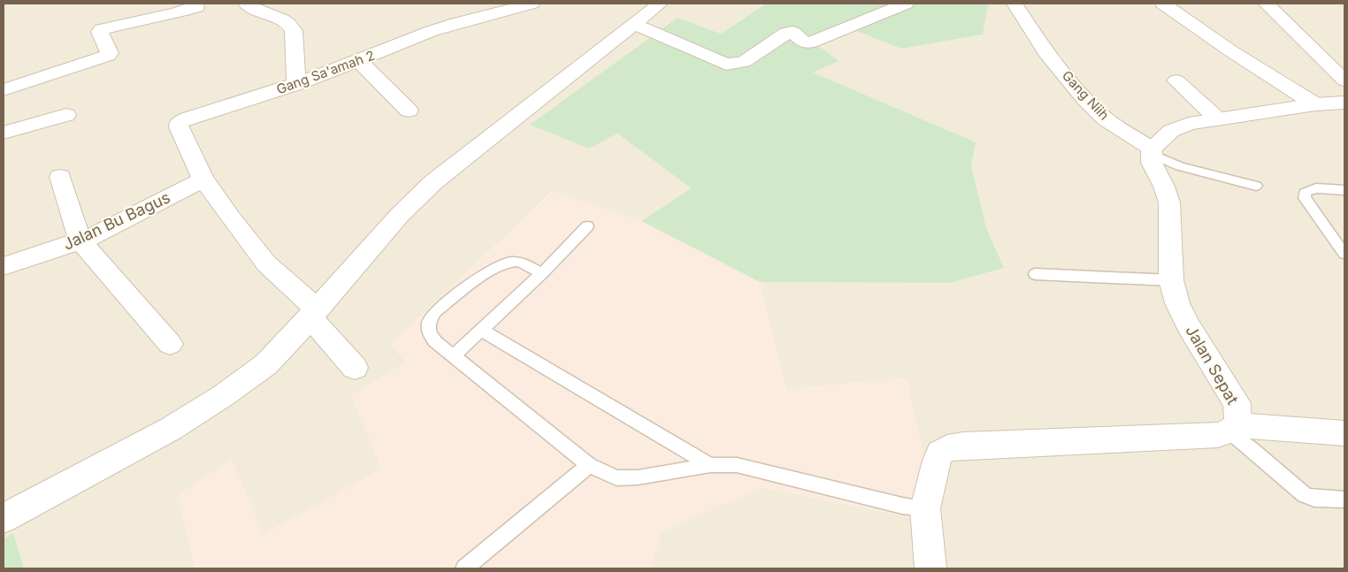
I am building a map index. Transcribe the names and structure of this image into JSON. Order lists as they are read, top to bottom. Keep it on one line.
{"streets":{"street":["Gang Sa'amah 2","Gang Niih","Jalan Bu Bagus","Jalan Sepat"]},"crossings":[["Gang Sa'amah 2","Jalan Bu Bagus"],["Gang Niih","Jalan Sepat"]]}
